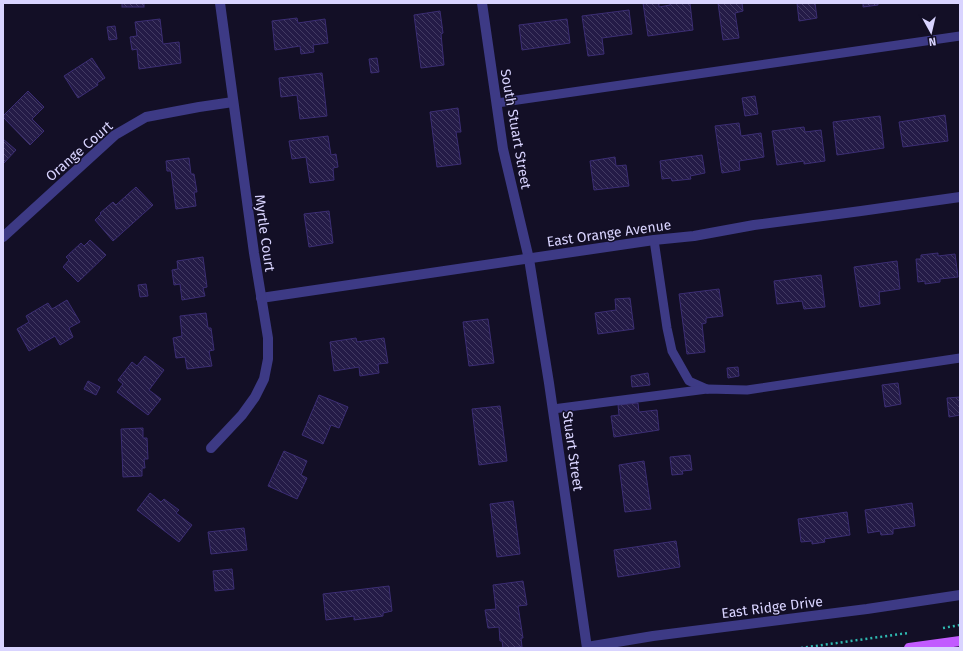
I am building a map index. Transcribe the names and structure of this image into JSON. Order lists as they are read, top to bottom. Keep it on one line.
{"streets":{"street":["South Stuart Street","Orange Court","Myrtle Court","East Orange Avenue","Stuart Street","East Ridge Drive"]},"crossings":[["South Stuart Street","East Orange Avenue"],["South Stuart Street","Stuart Street"],["Orange Court","Myrtle Court"],["Myrtle Court","East Orange Avenue"],["East Orange Avenue","Stuart Street"],["Stuart Street","East Ridge Drive"]],"north":"bottom"}
